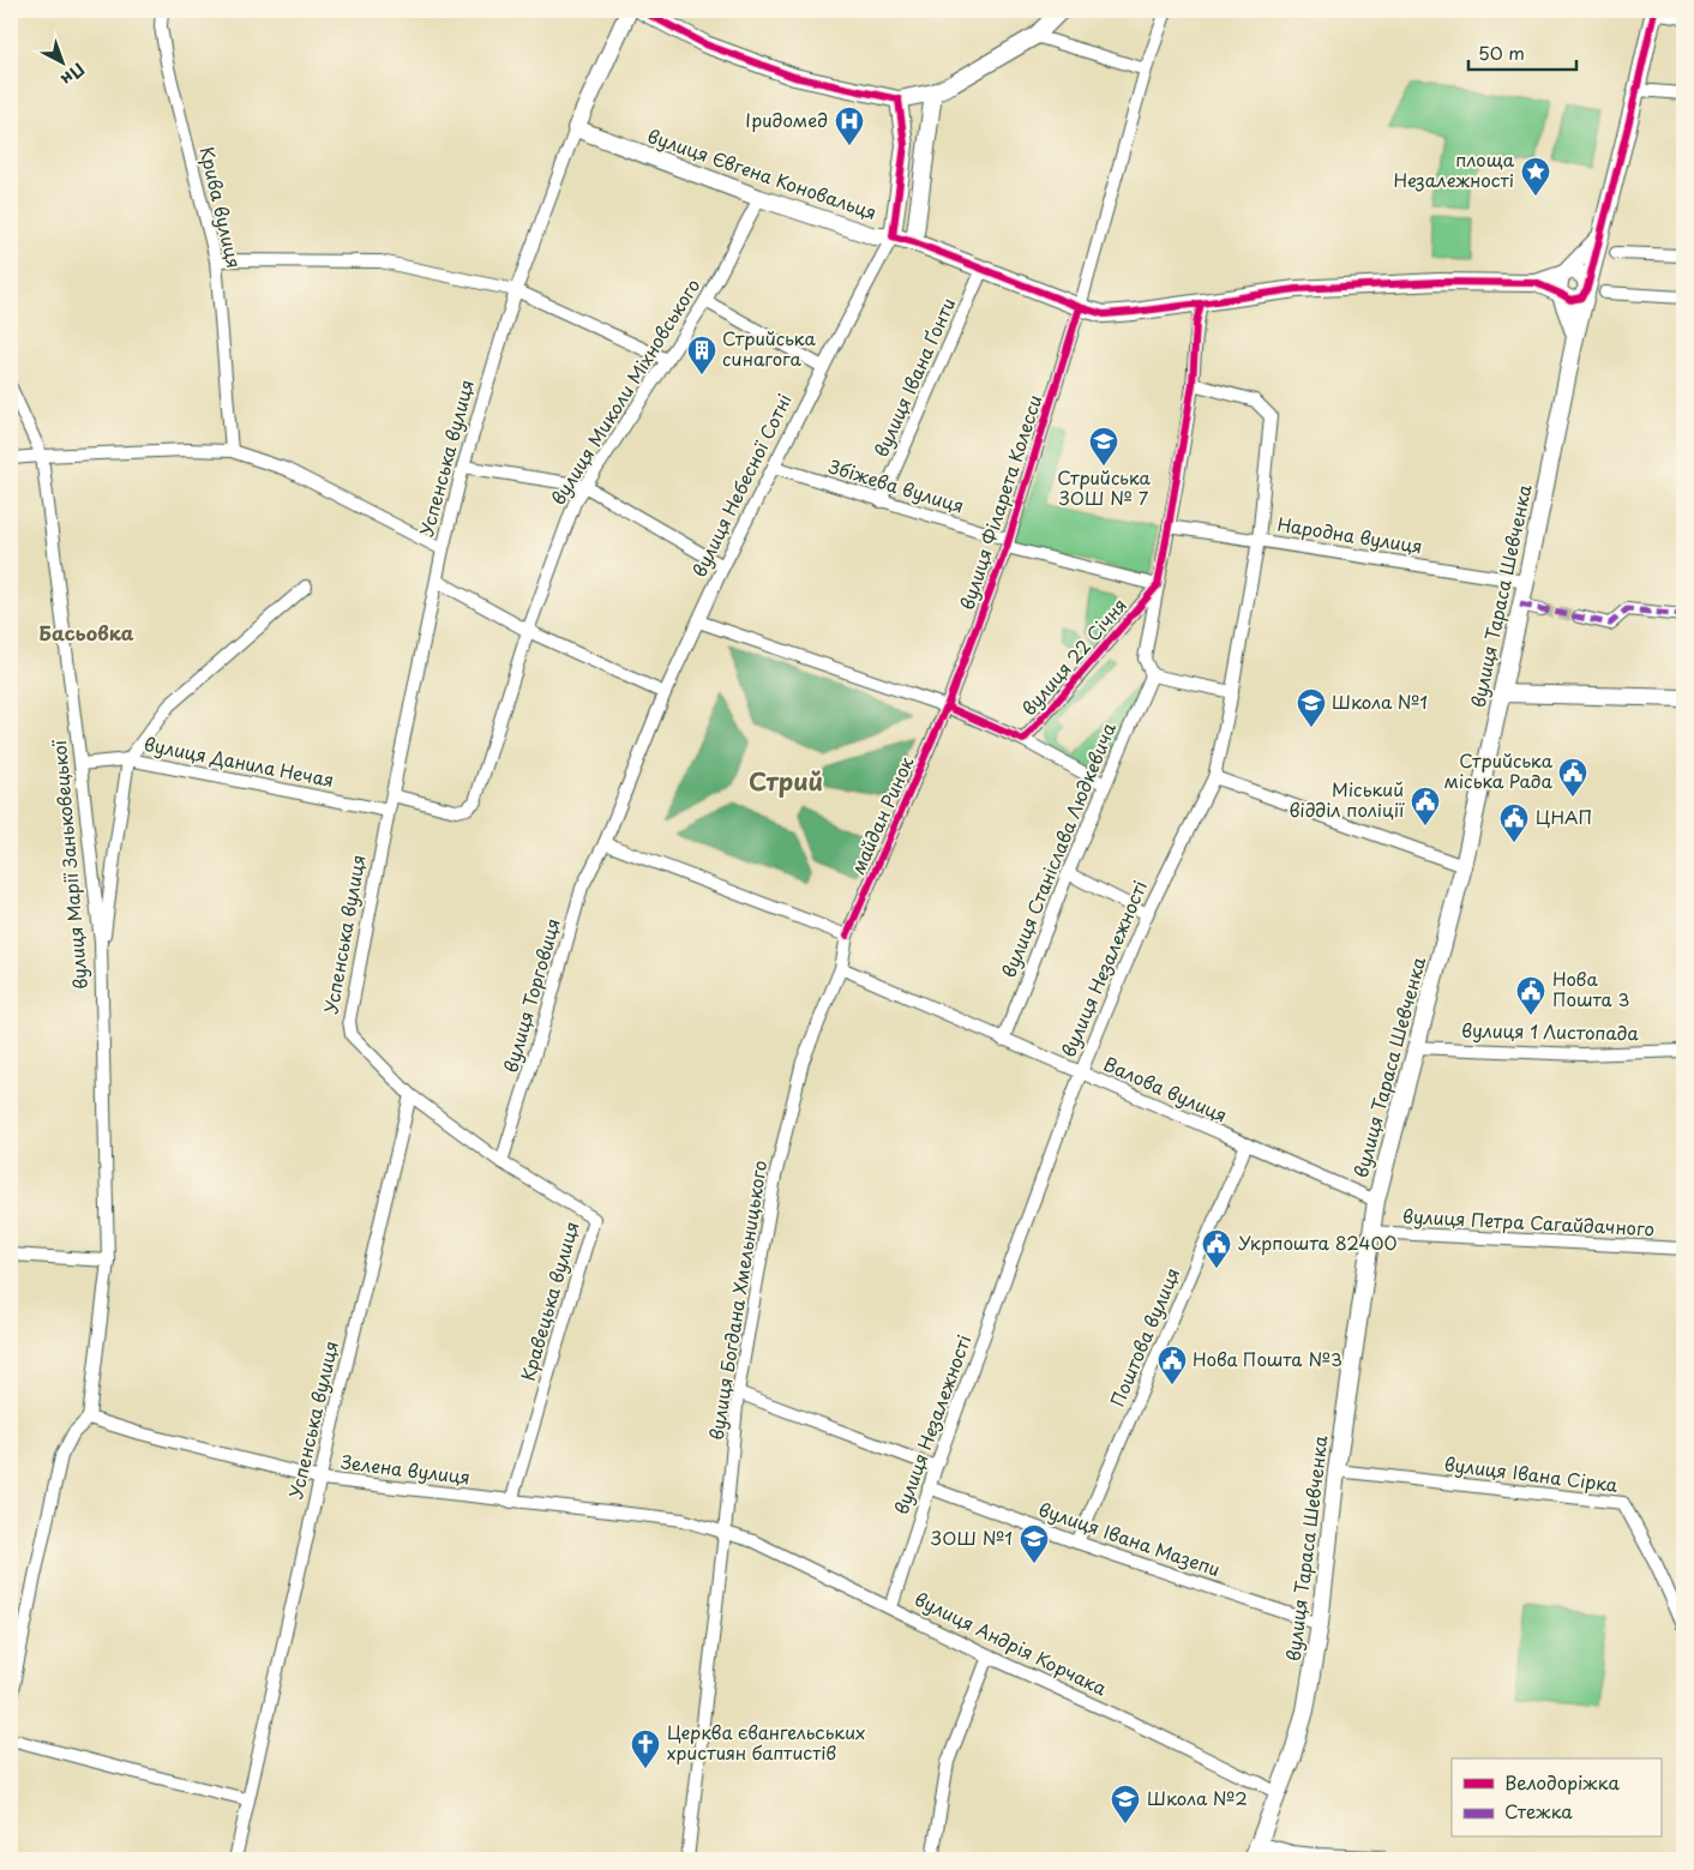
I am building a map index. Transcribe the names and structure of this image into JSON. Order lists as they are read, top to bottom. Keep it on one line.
{"streets":{"main road":["вулиця Євгена Коновальця","Успенська вулиця","вулиця Небесної Сотні","вулиця Тараса Шевченка"],"street":["Крива вулиця","вулиця Івана Ґонти","вулиця Миколи Міхновського","Збіжева вулиця","вулиця Філарета Колесси","Народна вулиця","вулиця 22 Січня","вулиця Данила Нечая","майдан Ринок","вулиця Станіслава Людкевича","вулиця Марії Заньковецької","вулиця Незалежності","вулиця Торговиця","вулиця 1 Листопада","Валова вулиця","вулиця Петра Сагайдачного","вулиця Богдана Хмельницького","Кравецька вулиця","Поштова вулиця","Зелена вулиця","вулиця Івана Сірка","вулиця Івана Мазепи","вулиця Андрія Корчака"]},"crossings":[["вулиця Євгена Коновальця","вулиця Івана Ґонти"],["вулиця Євгена Коновальця","вулиця Миколи Міхновського"],["вулиця Євгена Коновальця","Успенська вулиця"],["вулиця Євгена Коновальця","вулиця Небесної Сотні"],["вулиця Євгена Коновальця","вулиця Філарета Колесси"],["вулиця Євгена Коновальця","вулиця Тараса Шевченка"],["вулиця Івана Ґонти","Збіжева вулиця"],["вулиця Миколи Міхновського","Успенська вулиця"],["Успенська вулиця","вулиця Данила Нечая"],["Успенська вулиця","Кравецька вулиця"],["Успенська вулиця","Зелена вулиця"],["вулиця Небесної Сотні","Збіжева вулиця"],["Збіжева вулиця","вулиця Філарета Колесси"],["Збіжева вулиця","вулиця 22 Січня"],["вулиця Філарета Колесси","вулиця 22 Січня"],["вулиця Філарета Колесси","майдан Ринок"],["Народна вулиця","вулиця Тараса Шевченка"],["Народна вулиця","вулиця Незалежності"],["вулиця Тараса Шевченка","вулиця 1 Листопада"],["вулиця Тараса Шевченка","Валова вулиця"],["вулиця Тараса Шевченка","вулиця Петра Сагайдачного"],["вулиця Тараса Шевченка","вулиця Івана Сірка"],["вулиця Тараса Шевченка","вулиця Івана Мазепи"],["вулиця Тараса Шевченка","вулиця Андрія Корчака"],["вулиця 22 Січня","майдан Ринок"],["вулиця 22 Січня","вулиця Станіслава Людкевича"],["вулиця Данила Нечая","вулиця Марії Заньковецької"],["майдан Ринок","вулиця Богдана Хмельницького"],["вулиця Станіслава Людкевича","Валова вулиця"],["вулиця Марії Заньковецької","Зелена вулиця"],["вулиця Незалежності","Валова вулиця"],["вулиця Незалежності","вулиця Івана Мазепи"],["вулиця Незалежності","вулиця Андрія Корчака"],["вулиця Торговиця","Кравецька вулиця"],["Валова вулиця","вулиця Богдана Хмельницького"],["Валова вулиця","Поштова вулиця"],["вулиця Богдана Хмельницького","Зелена вулиця"],["вулиця Богдана Хмельницького","вулиця Андрія Корчака"],["Кравецька вулиця","Зелена вулиця"],["Поштова вулиця","вулиця Івана Мазепи"],["Зелена вулиця","вулиця Андрія Корчака"]],"districts":["Басьовка","Стрий"],"places":{"hospital":["Іридомед"],"place":["площа Незалежності"],"building":["Стрийська синагога"],"school or university":["Стрийська ЗОШ № 7","Школа №1","ЗОШ №1","Школа №2"],"public building":["Стрийська міська Рада","Міський відділ поліції","ЦНАП","Нова Пошта 3","Укрпошта 82400","Нова Пошта №3"],"church":["Церква євангельських християн баптистів"]},"legend":["Велодоріжка","Стежка"],"scale_bar":"50 m","north":"bottom right"}
